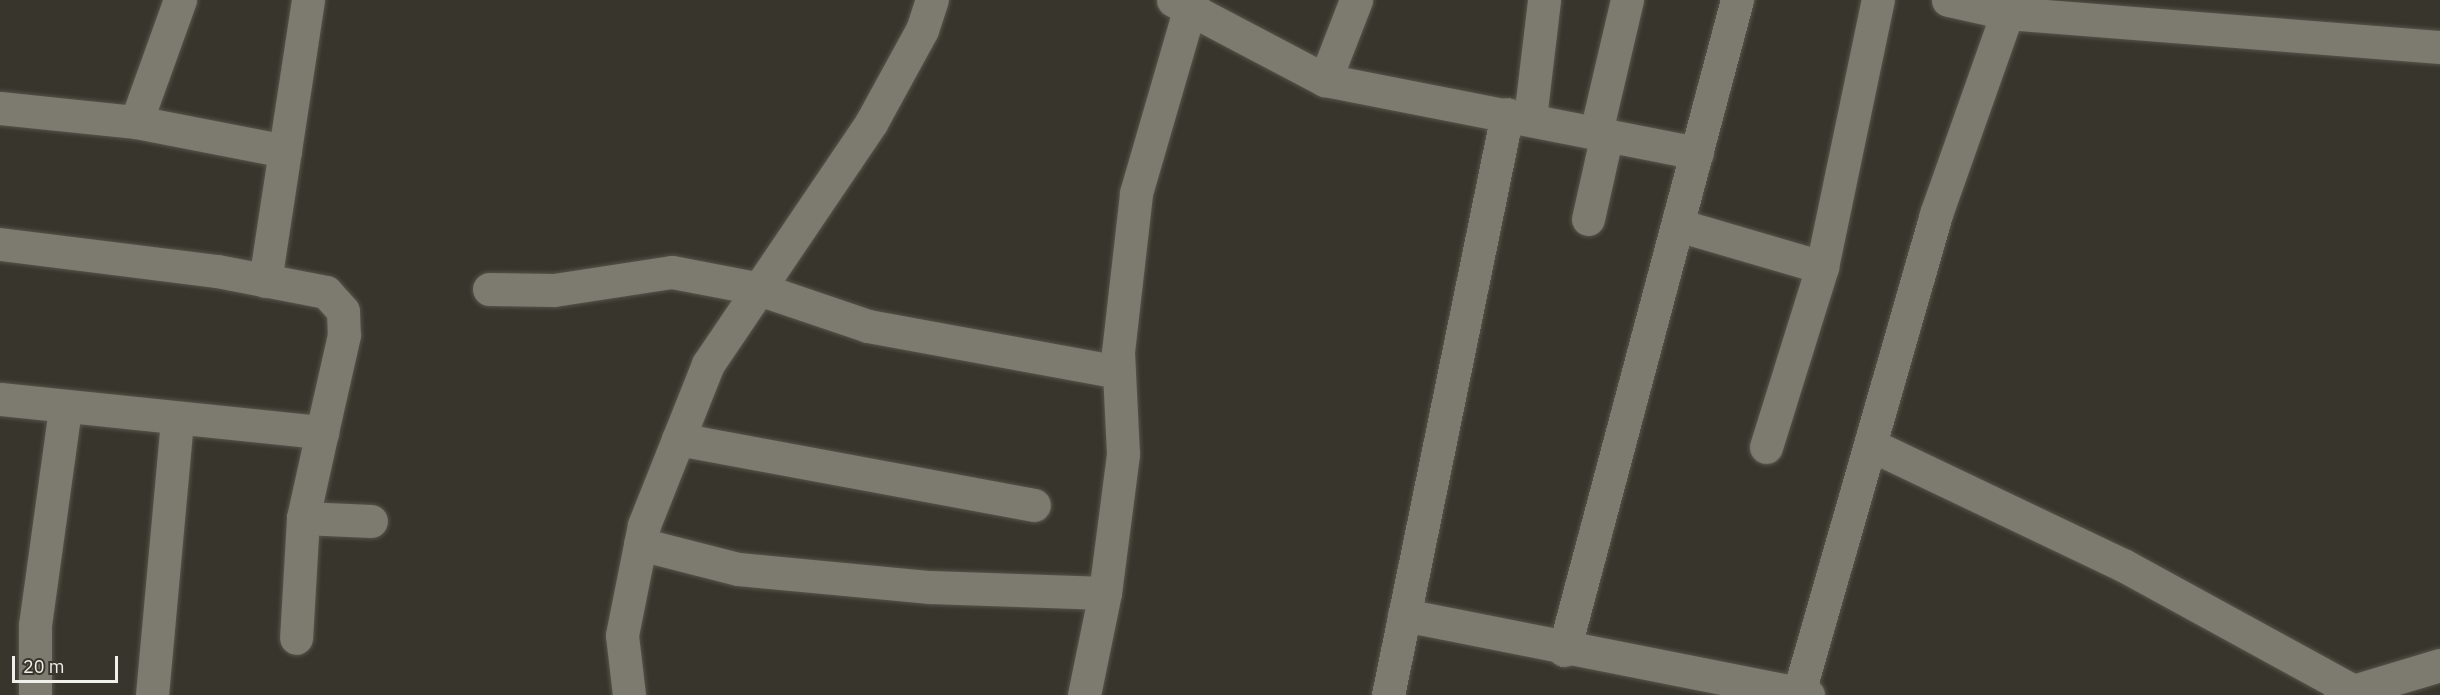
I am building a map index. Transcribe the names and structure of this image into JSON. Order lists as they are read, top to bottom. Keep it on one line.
{"scale_bar":"20 m"}
